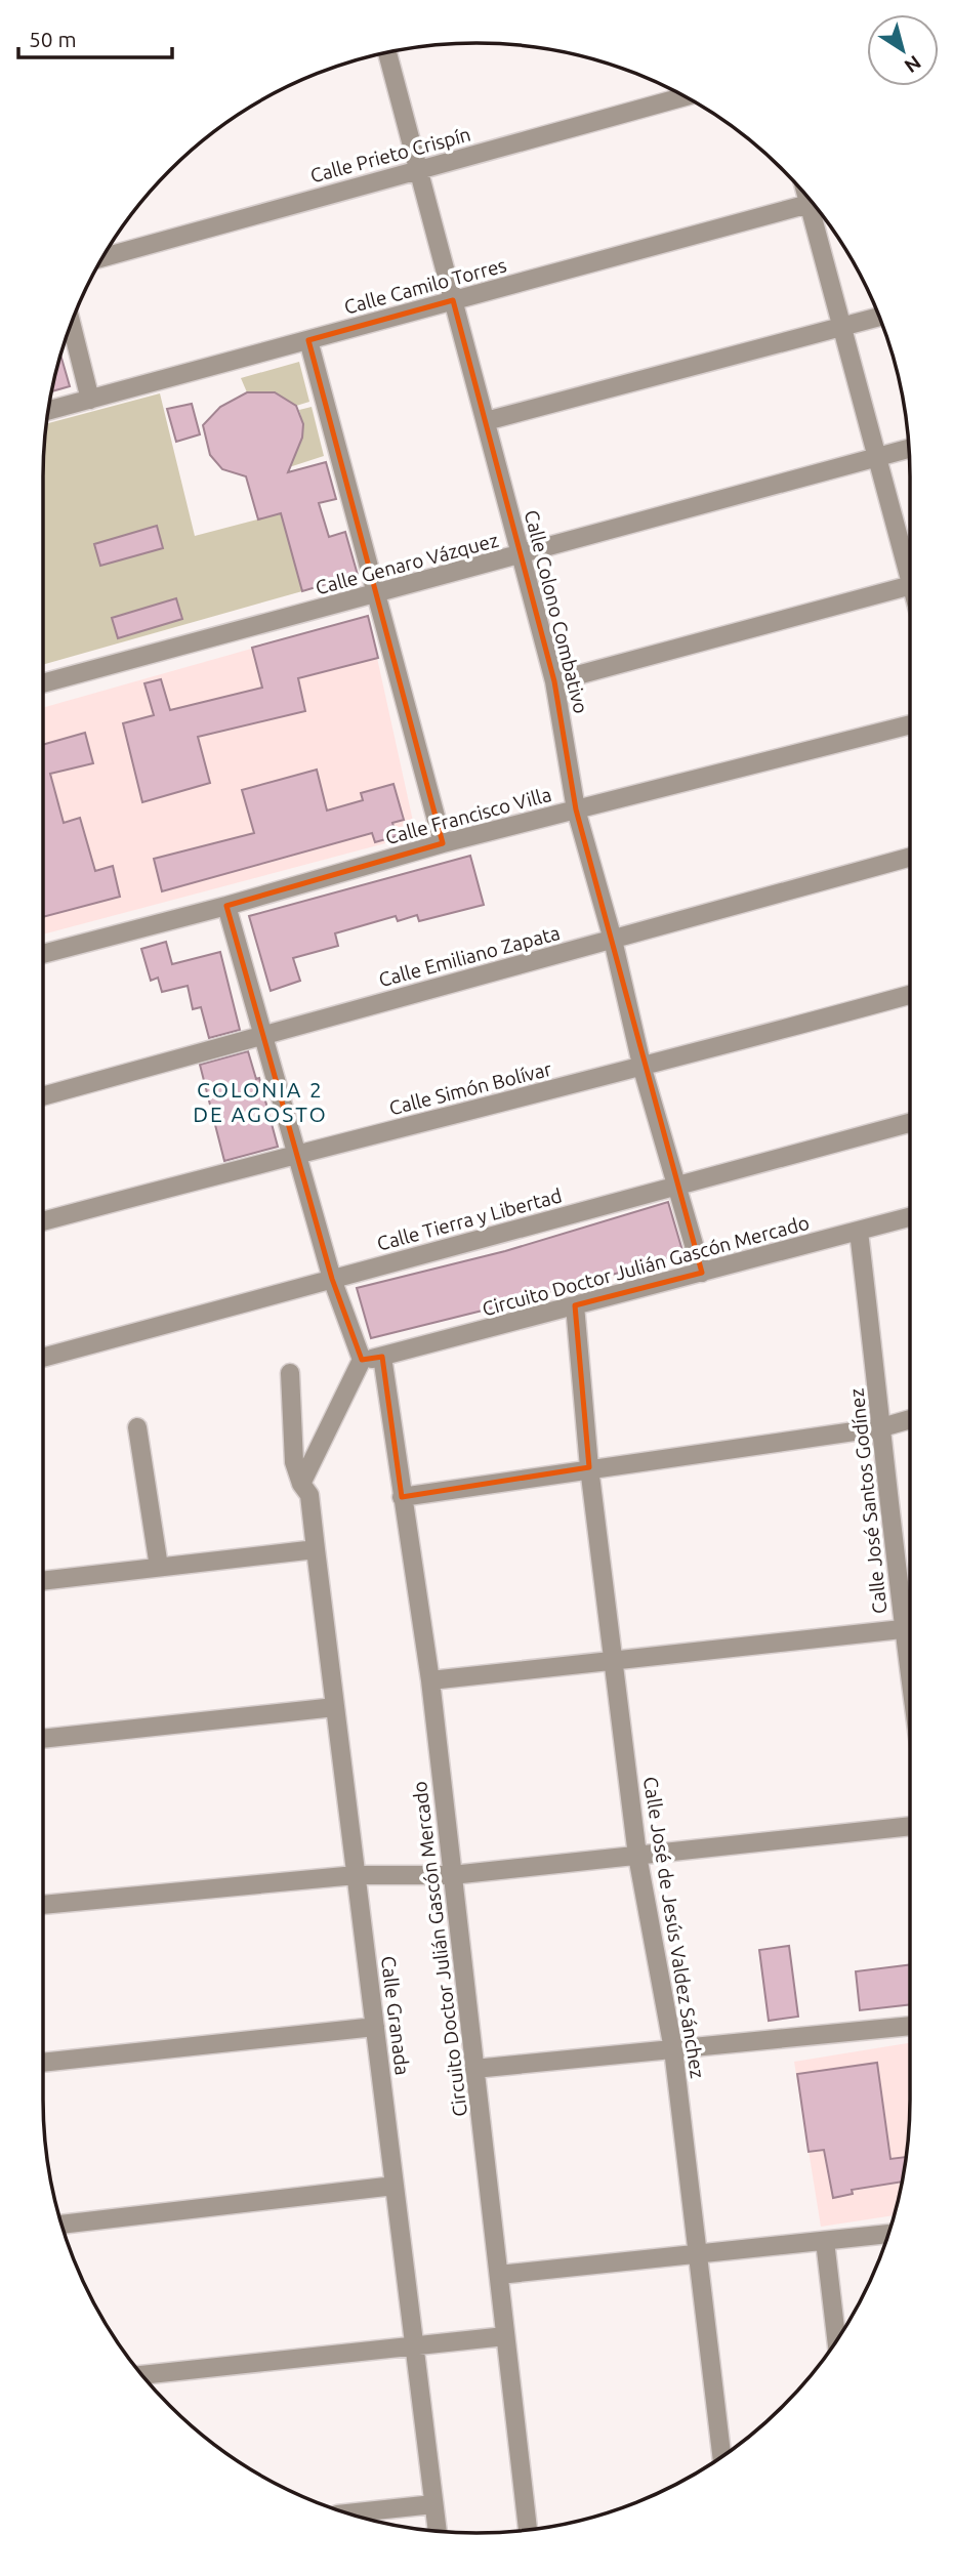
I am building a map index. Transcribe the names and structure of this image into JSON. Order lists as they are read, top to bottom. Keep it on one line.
{"streets":{"street":["Calle Prieto Crispín","Calle Camilo Torres","Calle Genaro Vázquez","Calle Colono Combativo","Calle Francisco Villa","Calle Emiliano Zapata","Calle Simón Bolívar","Calle Tierra y Libertad","Circuito Doctor Julián Gascón Mercado","Calle José Santos Godínez","Calle José de Jesús Valdez Sánchez","Calle Granada"]},"crossings":[["Calle Prieto Crispín","Calle Colono Combativo"],["Calle Camilo Torres","Calle Colono Combativo"],["Calle Genaro Vázquez","Calle Colono Combativo"],["Calle Colono Combativo","Calle Francisco Villa"],["Calle Colono Combativo","Calle Emiliano Zapata"],["Calle Colono Combativo","Calle Simón Bolívar"],["Calle Colono Combativo","Calle Tierra y Libertad"],["Calle Colono Combativo","Circuito Doctor Julián Gascón Mercado"],["Circuito Doctor Julián Gascón Mercado","Calle José Santos Godínez"],["Circuito Doctor Julián Gascón Mercado","Calle José de Jesús Valdez Sánchez"]],"districts":["COLONIA 2 DE AGOSTO"],"scale_bar":"50 m","north":"bottom right"}
